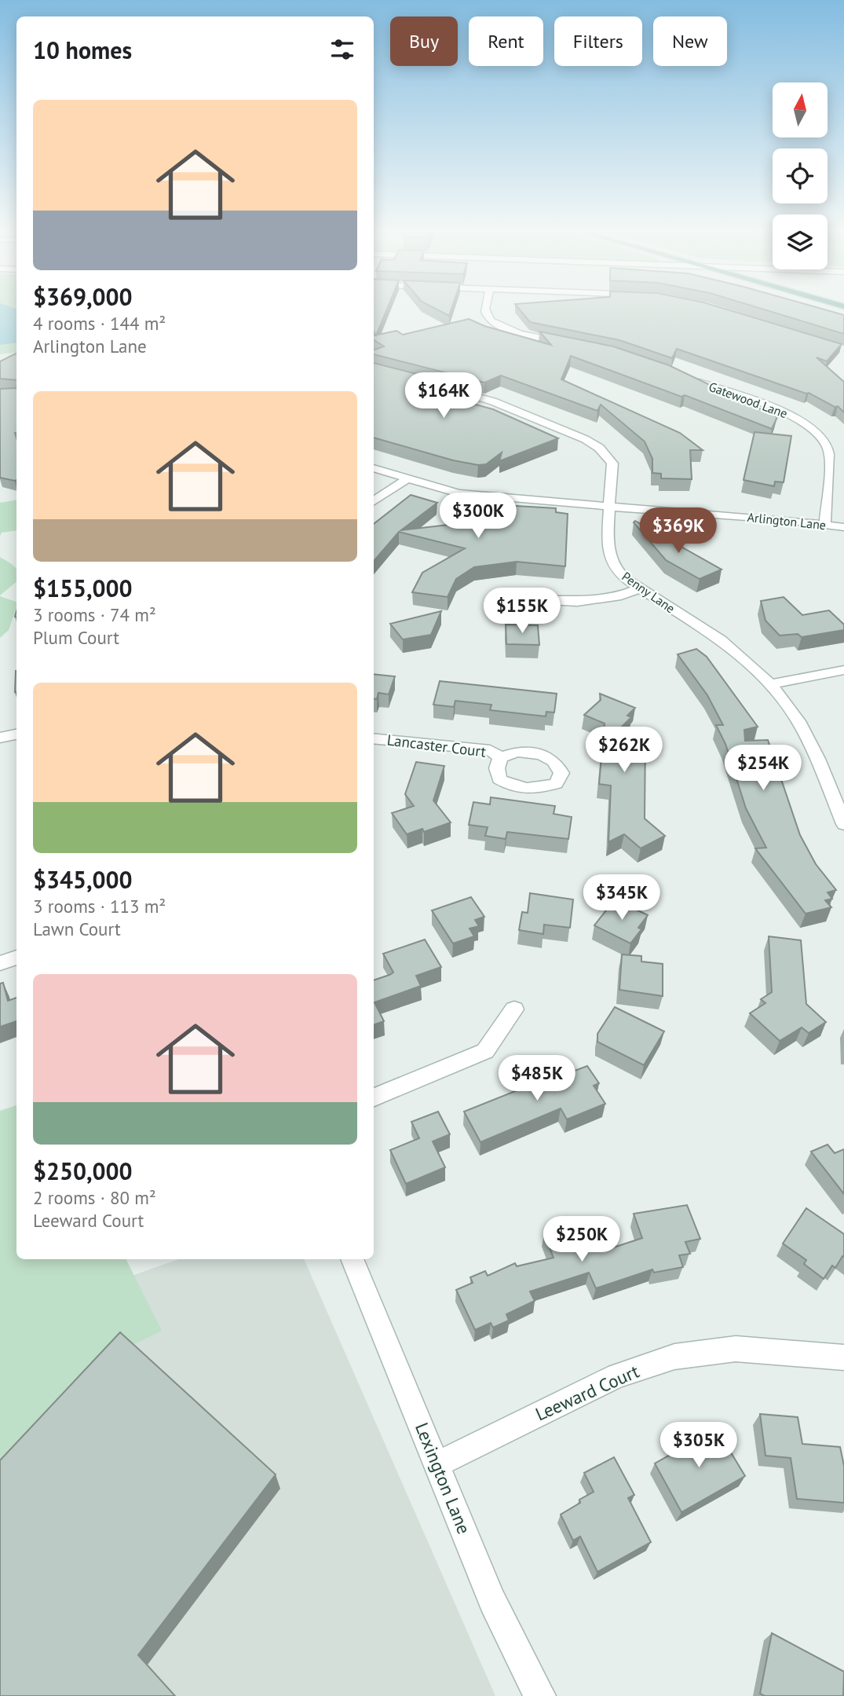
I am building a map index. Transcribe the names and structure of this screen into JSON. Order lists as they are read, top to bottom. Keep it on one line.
{"streets":{"street":["Gatewood Lane","Arlington Lane","Penny Lane","Lancaster Court","Leeward Court","Lexington Lane"]},"crossings":[["Gatewood Lane","Arlington Lane"],["Arlington Lane","Penny Lane"],["Leeward Court","Lexington Lane"]],"north":"top","page":{"chip":["Buy","Rent","Filters","New"],"heading":"10 homes","list":[{"name":"$369,000","note":"4 rooms · 144 m² · Arlington Lane"},{"name":"$155,000","note":"3 rooms · 74 m² · Plum Court"},{"name":"$345,000","note":"3 rooms · 113 m² · Lawn Court"},{"name":"$250,000","note":"2 rooms · 80 m² · Leeward Court"}],"price":["$164K","$300K","$369K","$155K","$262K","$254K","$345K","$485K","$250K","$305K"]}}
